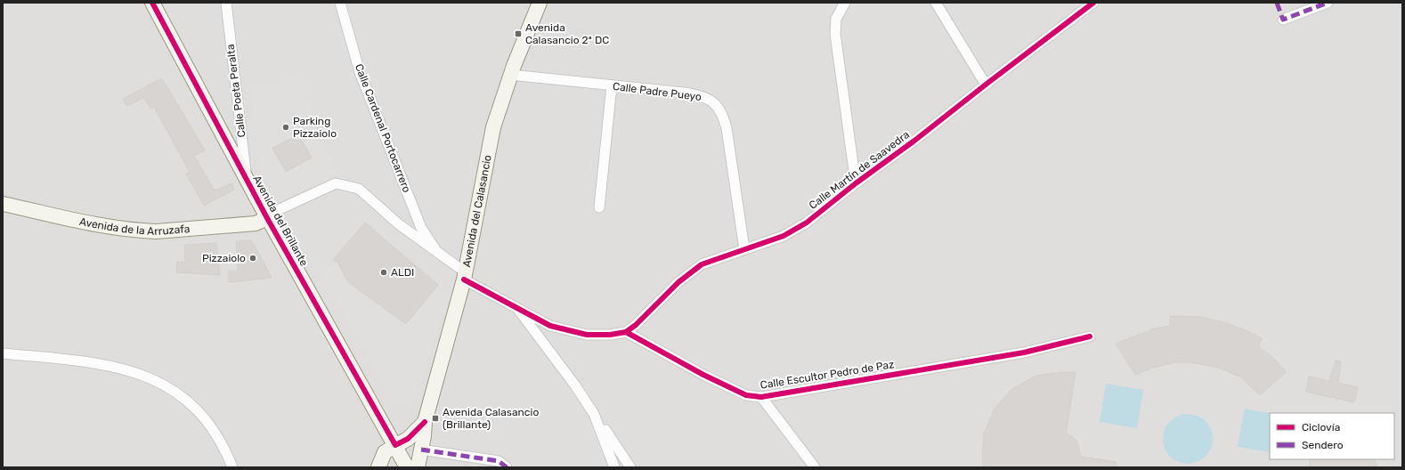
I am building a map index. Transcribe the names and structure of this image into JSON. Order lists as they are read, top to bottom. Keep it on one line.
{"streets":{"street":["Calle Poeta Peralta","Calle Padre Pueyo","Calle Cardenal Portocarrero","Calle Martín de Saavedra","Avenida del Calasancio","Avenida del Brillante","Avenida de la Arruzafa","Calle Escultor Pedro de Paz"]},"crossings":[["Calle Poeta Peralta","Avenida del Brillante"],["Calle Padre Pueyo","Calle Martín de Saavedra"],["Calle Padre Pueyo","Avenida del Calasancio"],["Calle Cardenal Portocarrero","Avenida del Calasancio"],["Calle Cardenal Portocarrero","Avenida del Brillante"],["Calle Cardenal Portocarrero","Avenida de la Arruzafa"],["Calle Martín de Saavedra","Calle Escultor Pedro de Paz"],["Avenida del Calasancio","Avenida del Brillante"],["Avenida del Brillante","Avenida de la Arruzafa"]],"places":{"transit":["Avenida Calasancio 2ª DC","Avenida Calasancio (Brillante)"],"other":["Parking Pizzaiolo","Pizzaiolo","ALDI"]},"legend":["Ciclovía","Sendero"]}
